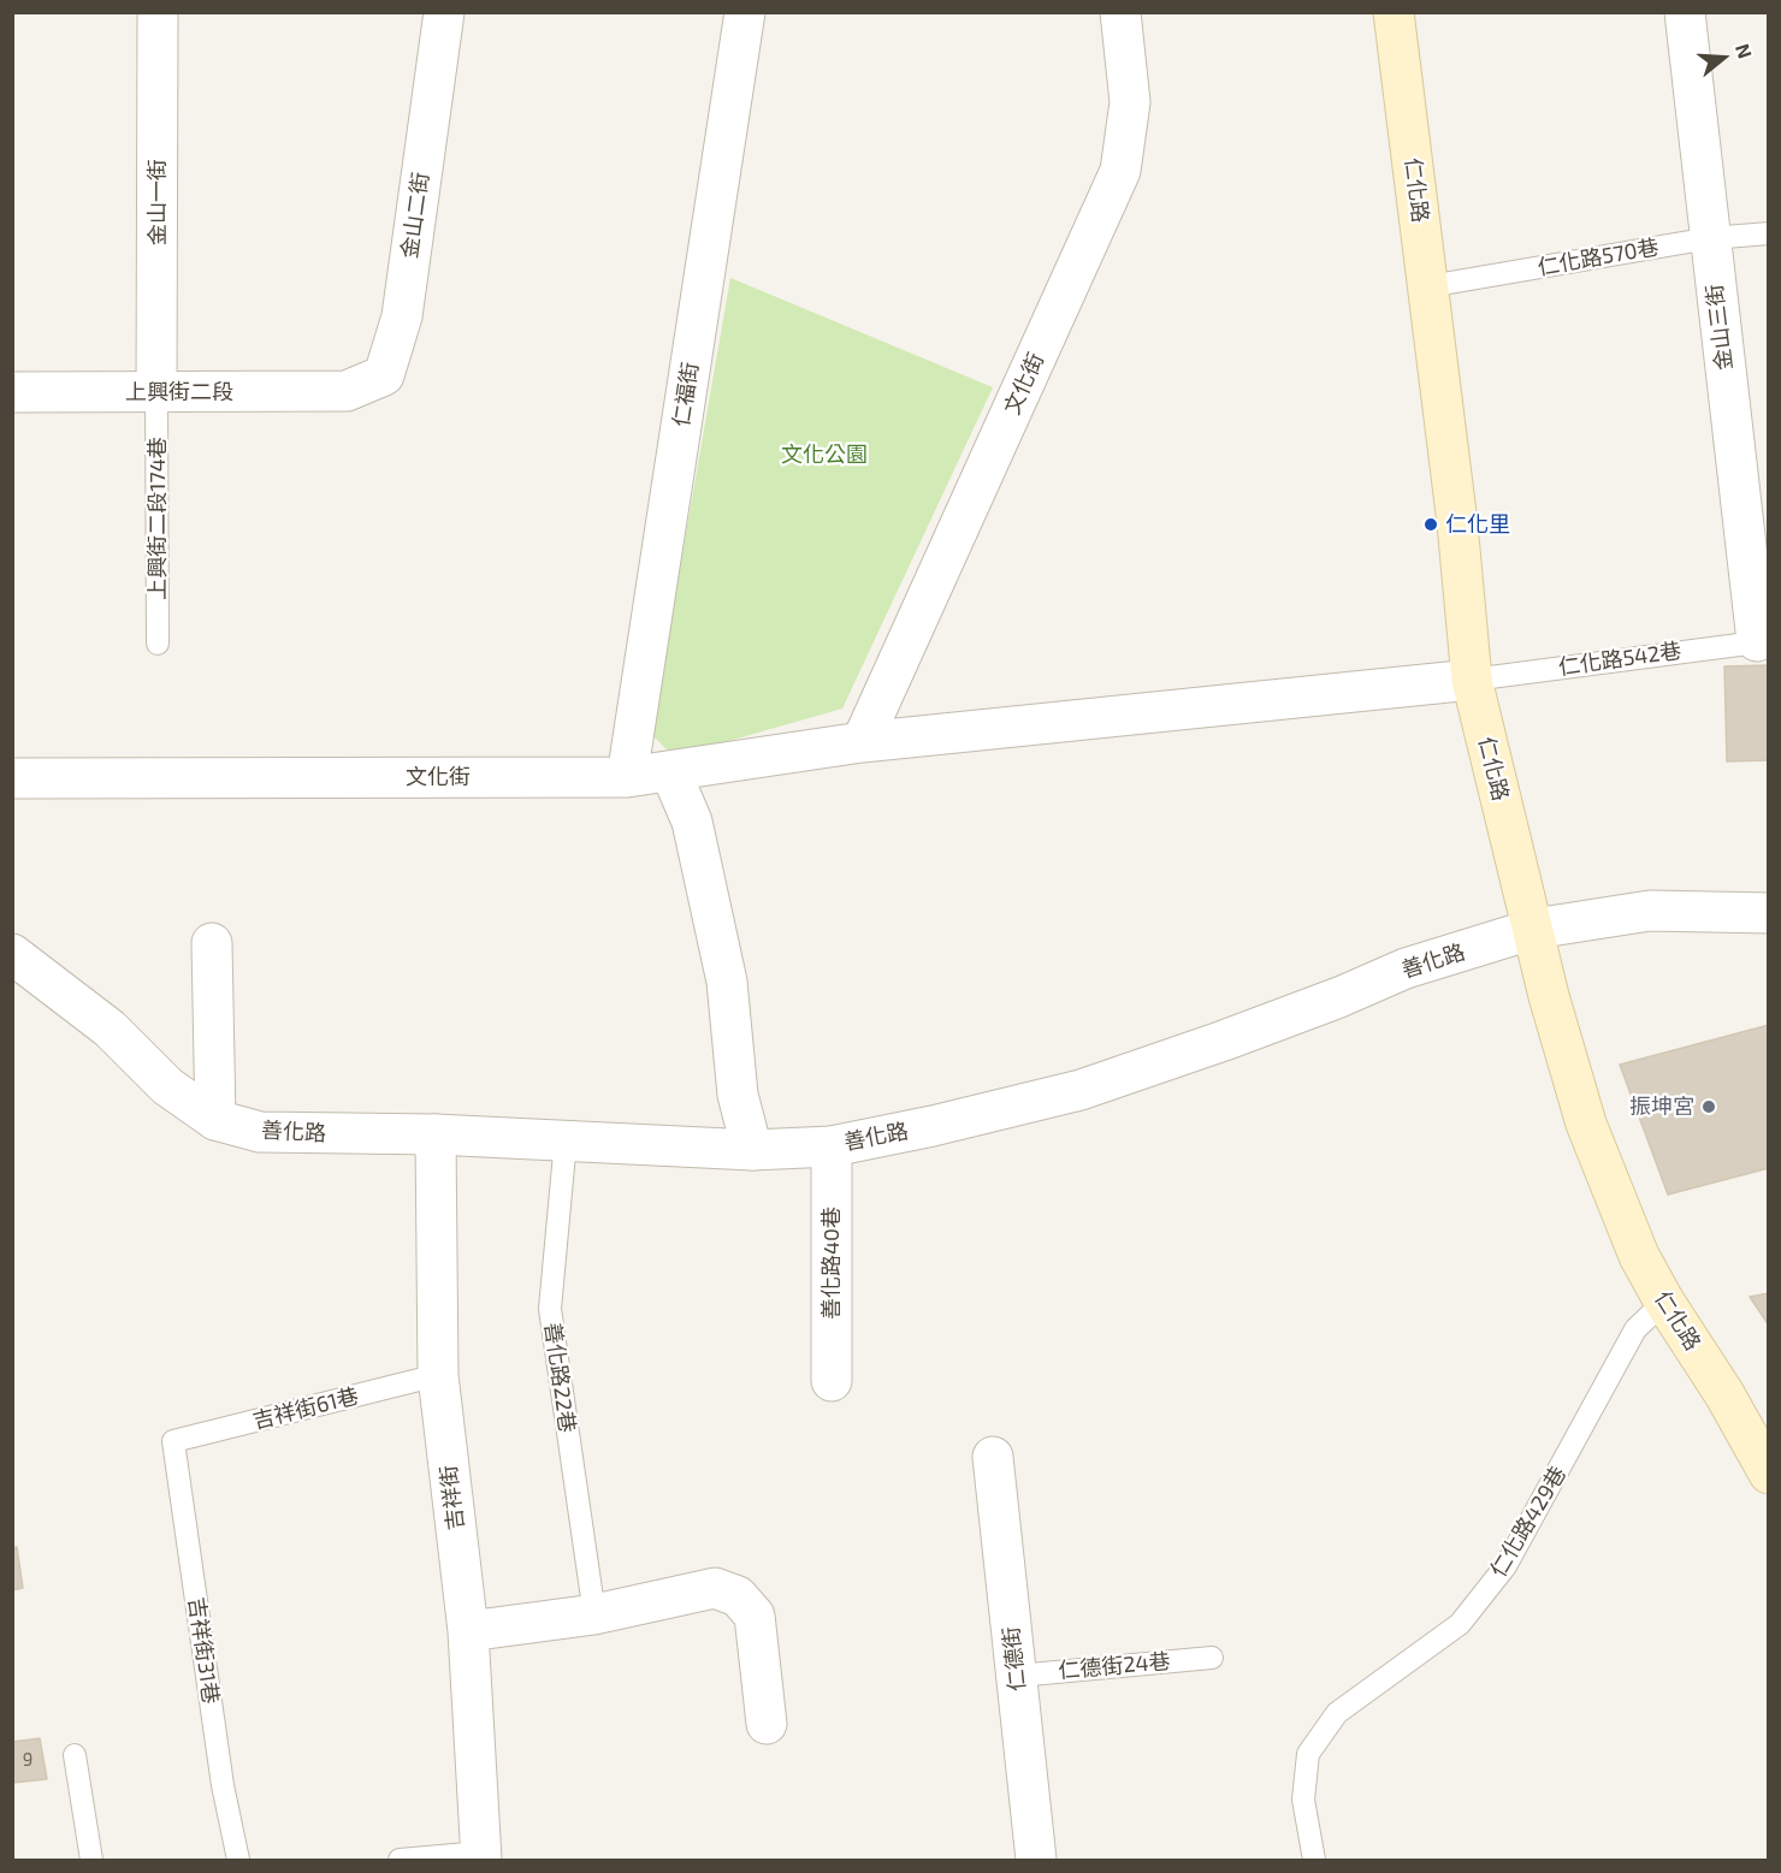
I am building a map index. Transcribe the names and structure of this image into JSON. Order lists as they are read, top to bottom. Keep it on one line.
{"streets":{"main road":["仁化路"],"street":["金山一街","金山二街","金山三街","文化街","上興街二段","仁福街","善化路","善化路40巷","吉祥街","仁德街"],"lane":["仁化路570巷","上興街二段174巷","仁化路542巷","善化路22巷","吉祥街61巷","仁化路429巷","吉祥街31巷","仁德街24巷"]},"crossings":[["仁化路","仁化路570巷"],["仁化路","文化街"],["仁化路","仁化路542巷"],["仁化路","善化路"],["仁化路","仁化路429巷"],["金山一街","上興街二段"],["金山一街","上興街二段174巷"],["金山二街","上興街二段"],["仁化路570巷","金山三街"],["金山三街","仁化路542巷"],["文化街","仁福街"],["文化街","仁化路542巷"],["上興街二段","上興街二段174巷"],["善化路","善化路40巷"],["善化路","善化路22巷"],["善化路","吉祥街"],["吉祥街61巷","吉祥街"],["吉祥街61巷","吉祥街31巷"],["仁德街","仁德街24巷"]],"parks":["文化公園"],"places":["仁化里","振坤宮"],"house_numbers":["9"],"north":"right"}
